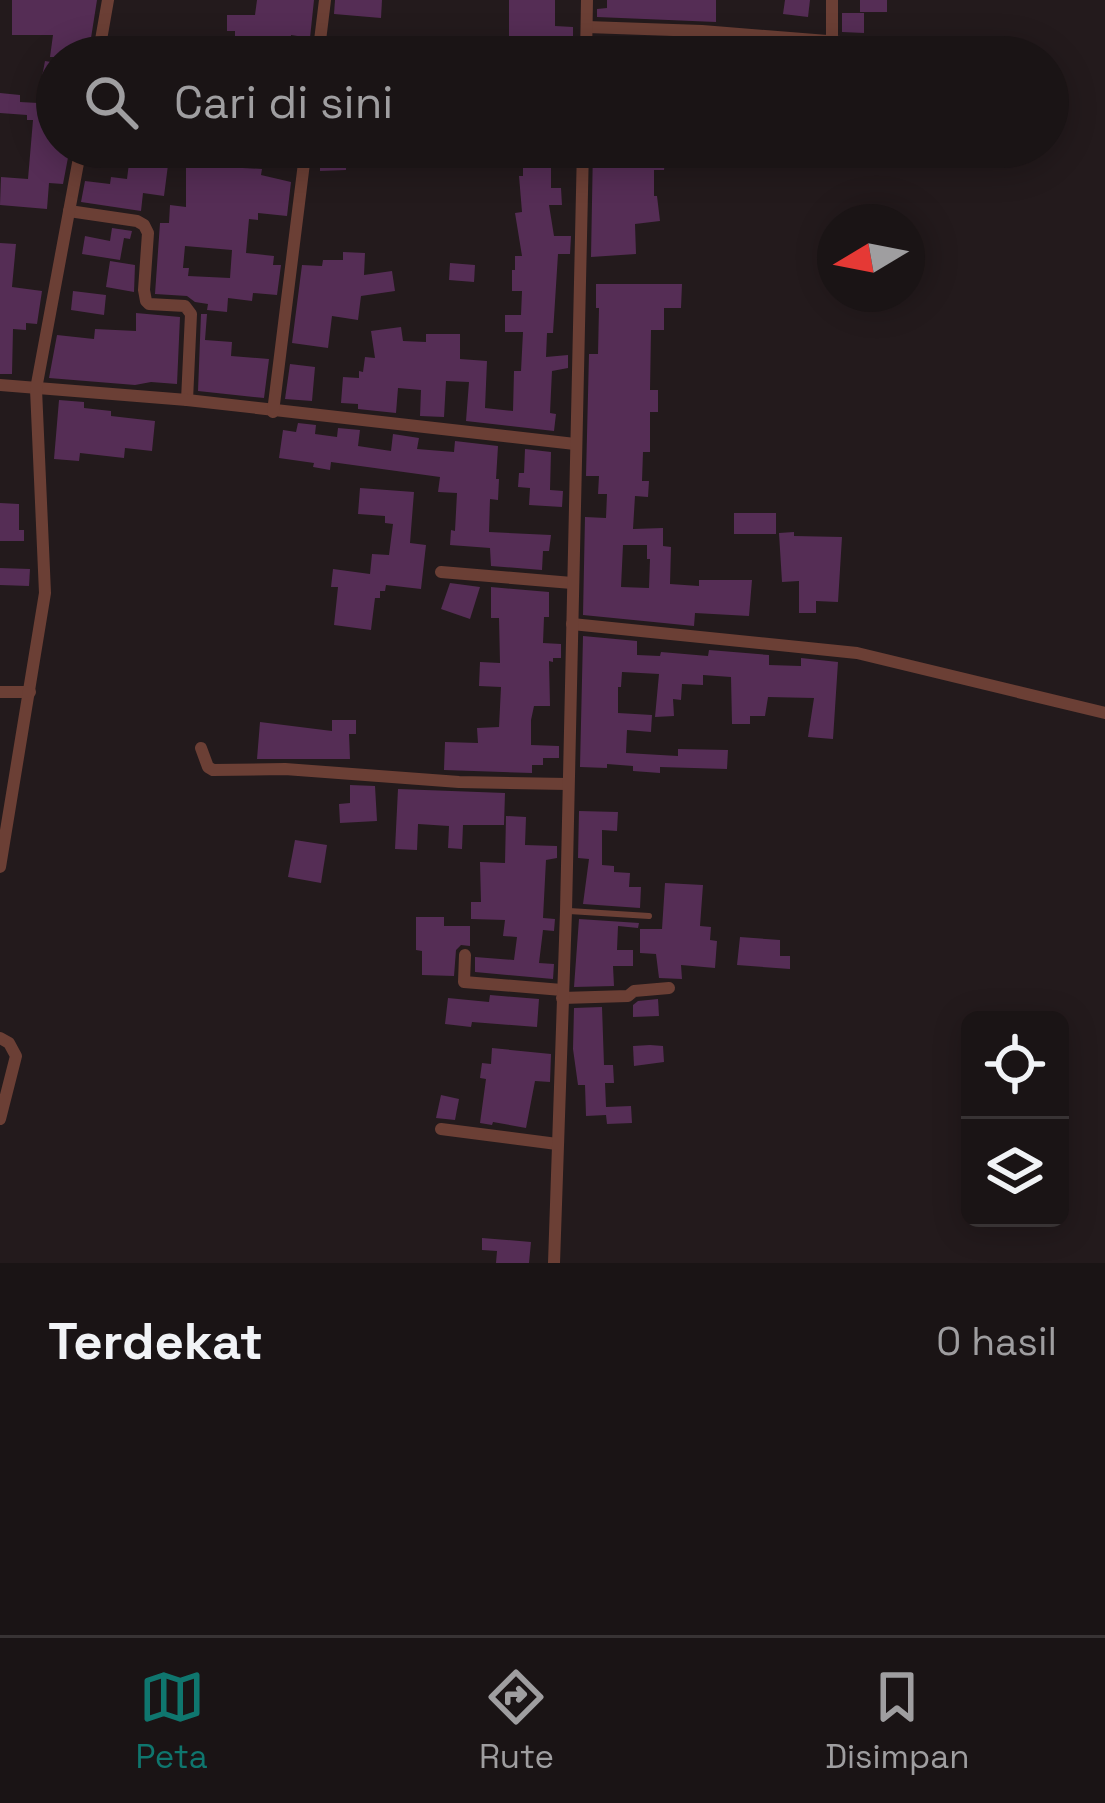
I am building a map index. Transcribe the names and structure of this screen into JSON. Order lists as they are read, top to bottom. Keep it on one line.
{"north":"left","page":{"search":"Cari di sini","heading":["Terdekat","0 hasil"],"nav":["Peta","Rute","Disimpan"]}}
